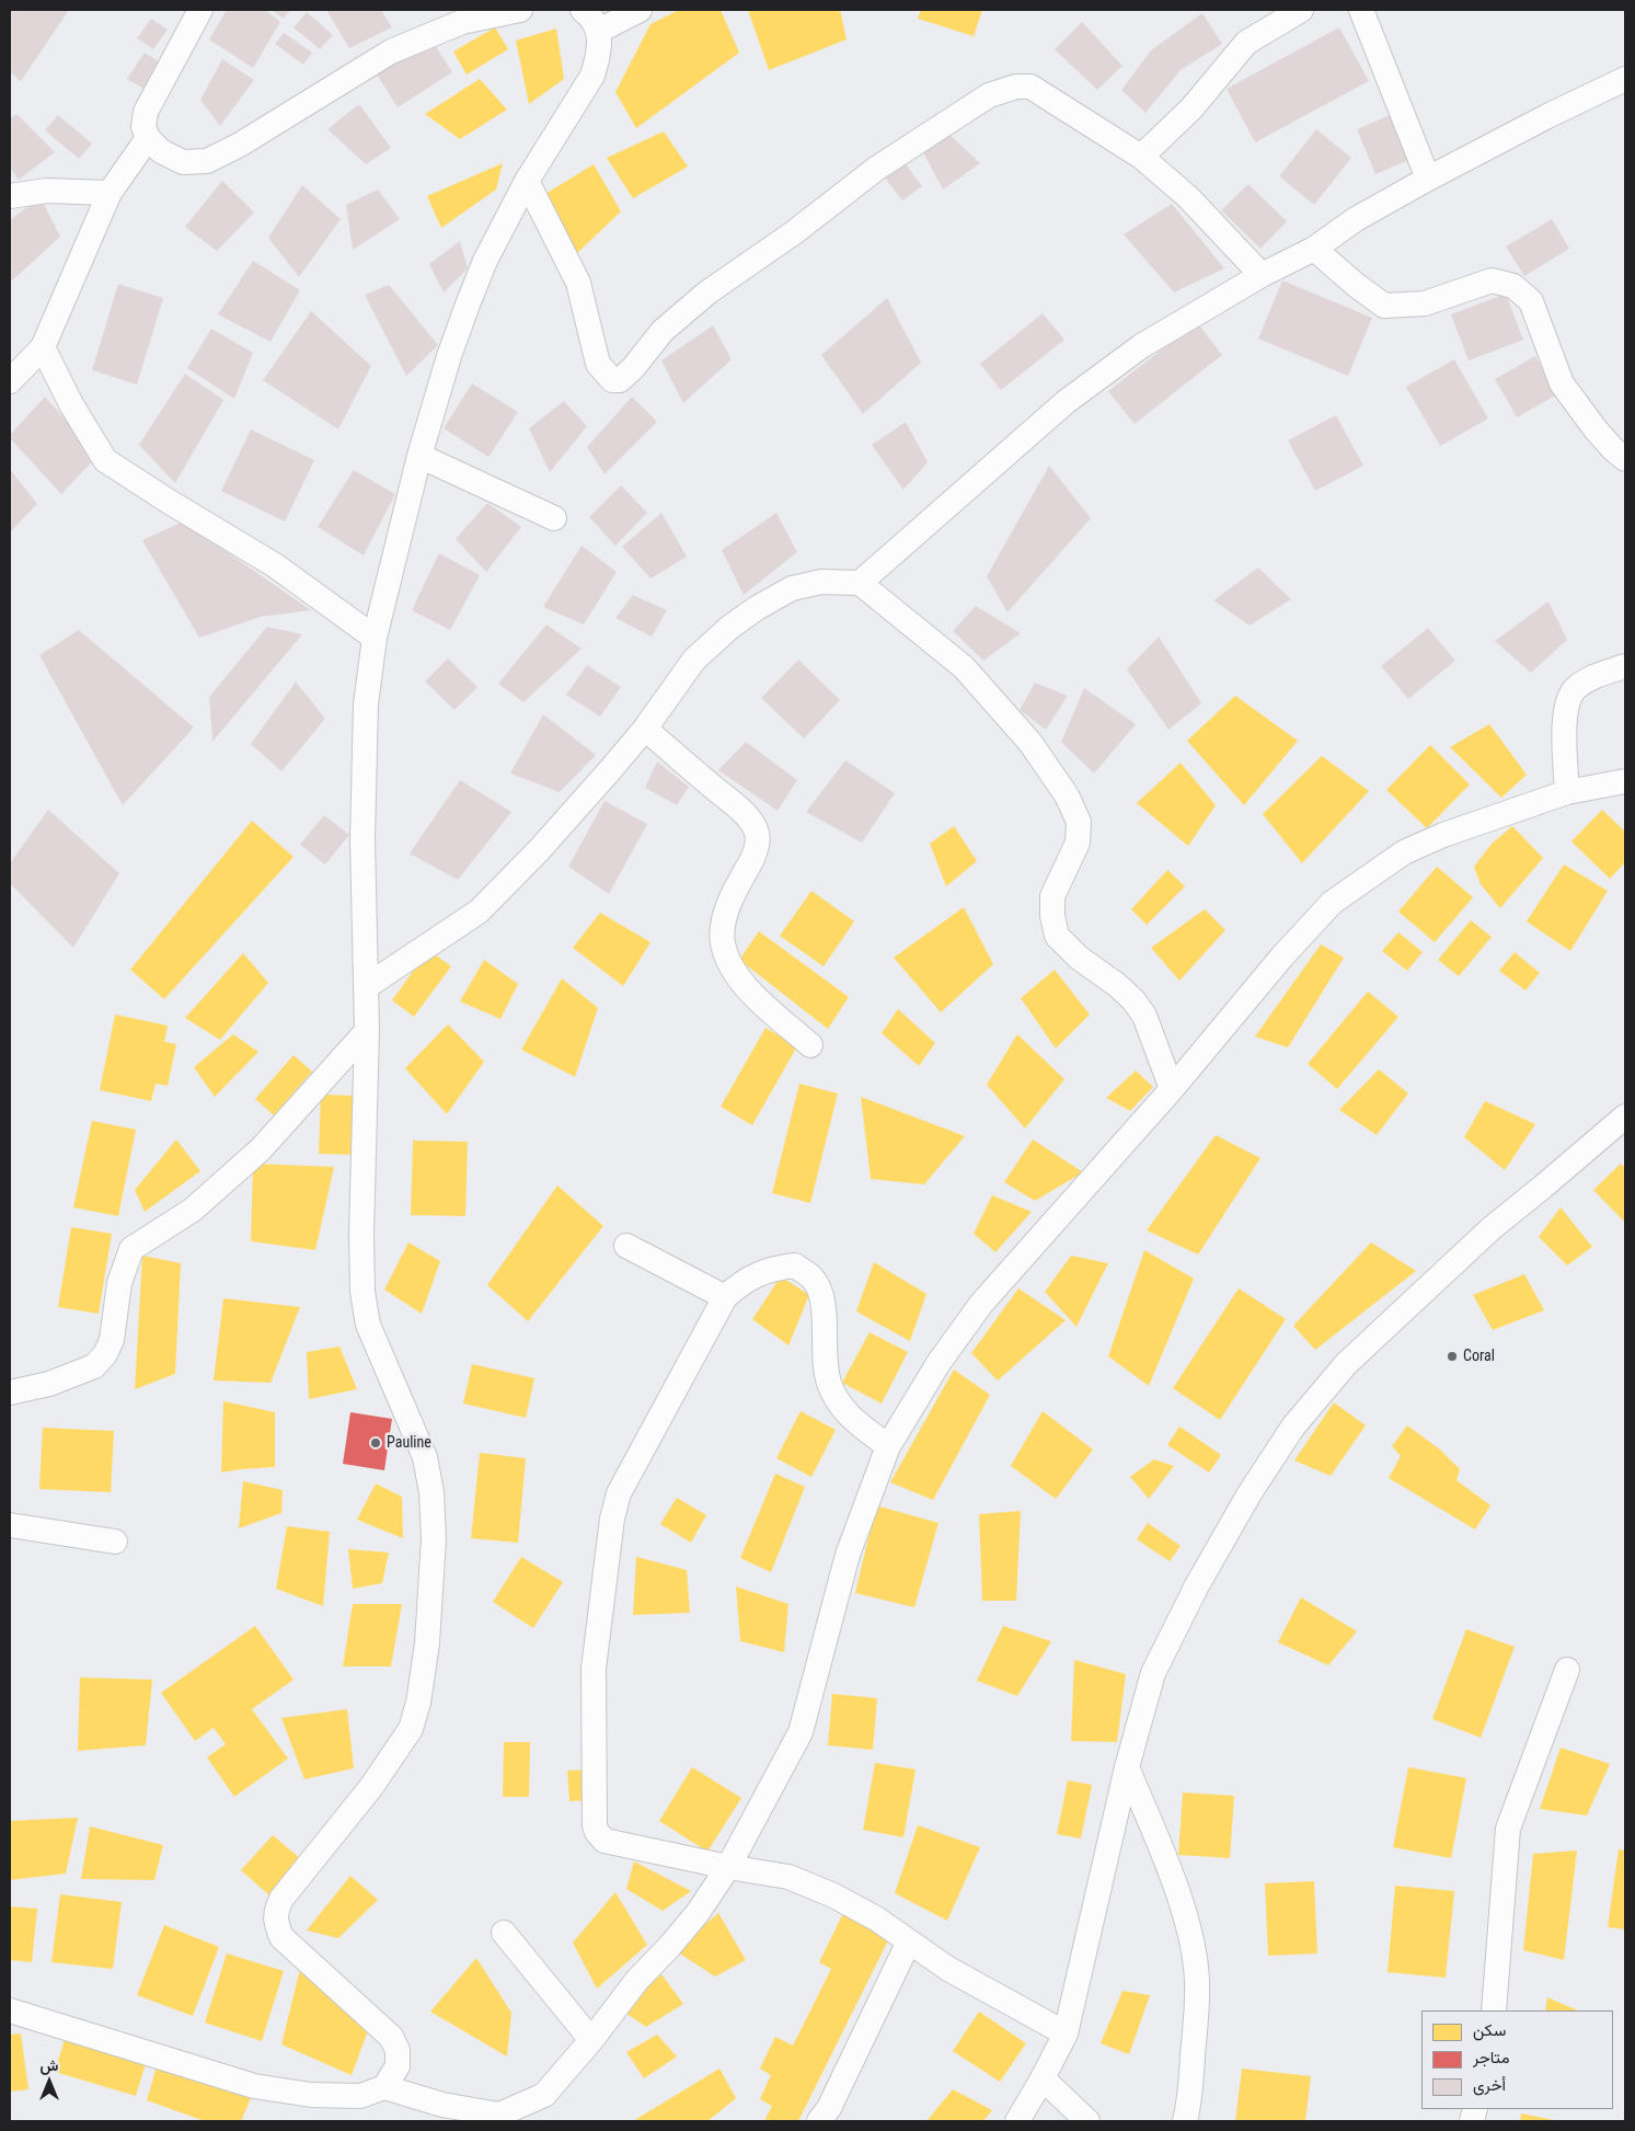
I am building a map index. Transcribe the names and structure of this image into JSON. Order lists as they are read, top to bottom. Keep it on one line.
{"places":["Coral","Pauline"],"legend":["سكن","متاجر","أخرى"],"north":"top"}
